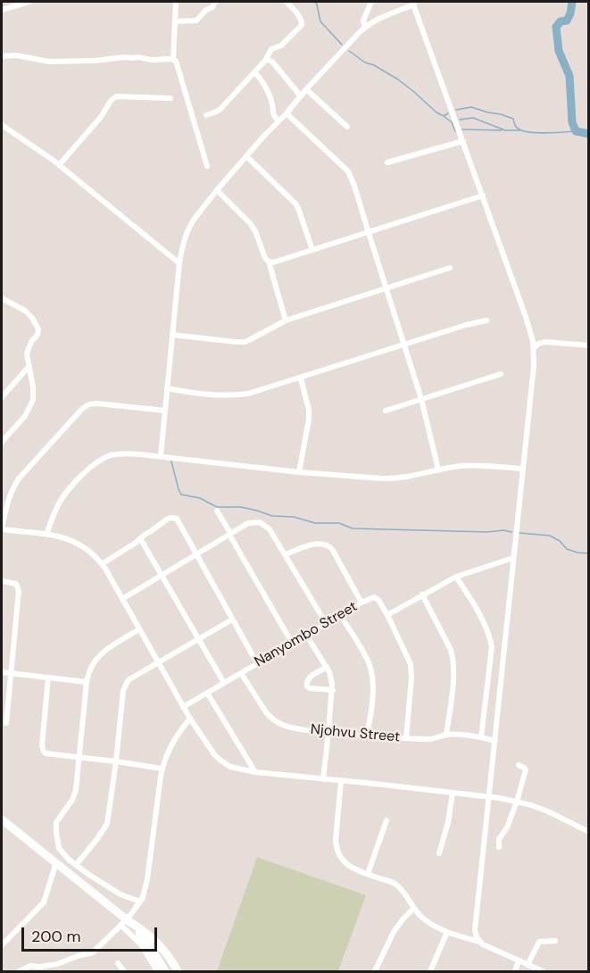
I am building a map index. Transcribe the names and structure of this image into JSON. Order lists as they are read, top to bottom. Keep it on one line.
{"streets":{"street":["Nanyombo Street","Njohvu Street"]},"crossings":[["Nanyombo Street","Njohvu Street"]],"scale_bar":"200 m"}
